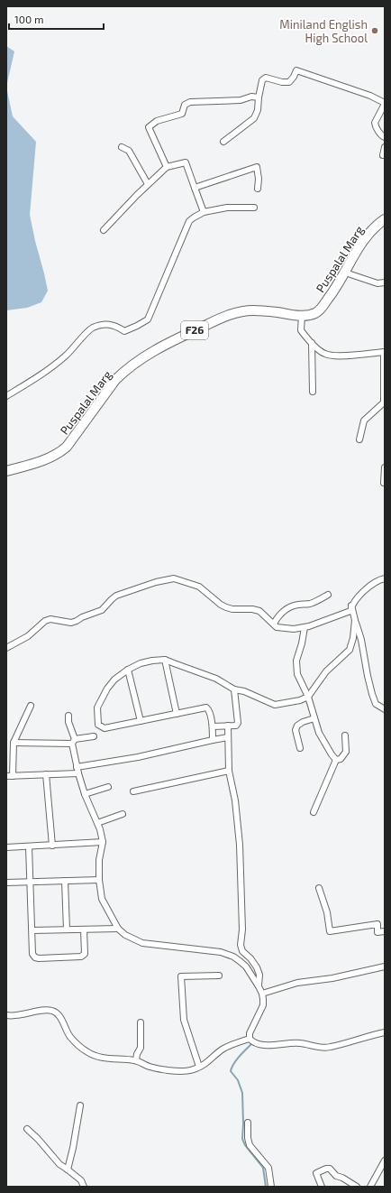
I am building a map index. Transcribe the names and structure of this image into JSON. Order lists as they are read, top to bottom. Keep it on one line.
{"streets":{"main road":["Puspalal Marg","F26"]},"places":["Miniland English High School"],"scale_bar":"100 m"}
